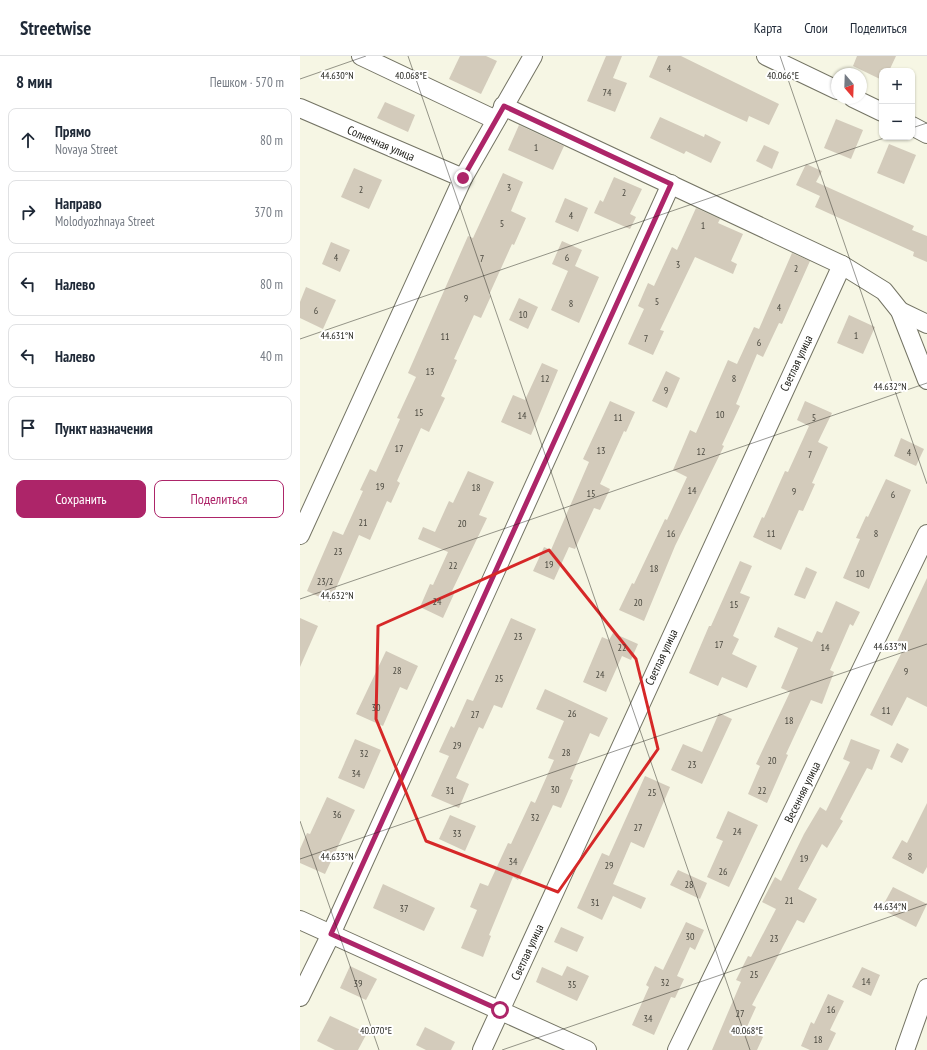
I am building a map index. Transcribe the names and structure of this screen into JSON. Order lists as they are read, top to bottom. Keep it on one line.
{"streets":{"street":["Солнечная улица","Светлая улица","Весенняя улица"]},"house_numbers":["4","74","1","3","2","2","4","5","1","4","6","7","3","2","9","5","8","4","6","10","1","11","7","6","13","12","8","9","15","10","14","11","5","17","13","12","4","7","19","18","14","9","15","6","21","20","16","11","8","23","19","22","18","10","23/2","24","20","15","23","17","22","14","28","9","24","25","30","11","26","27","18","29","28","32","20","23","34","30","31","22","25","36","32","27","24","33","8","19","34","29","26","28","21","31","37","30","23","25","14","32","39","35","16","27","34","18"],"north":"bottom","page":{"header":"Streetwise","nav":["Карта","Слои","Поделиться"],"heading":["8 мин","Пешком · 570 m"],"map_buttons":["+","−"],"list":[["Прямо","Novaya Street","80 m"],["Направо","Molodyozhnaya Street","370 m"],["Налево","80 m"],["Налево","40 m"],"Пункт назначения"],"buttons":["Сохранить","Поделиться"]},"coordinates":["40.068°E","40.066°E","44.630°N","44.631°N","44.632°N","44.633°N","44.634°N","40.070°E"]}
